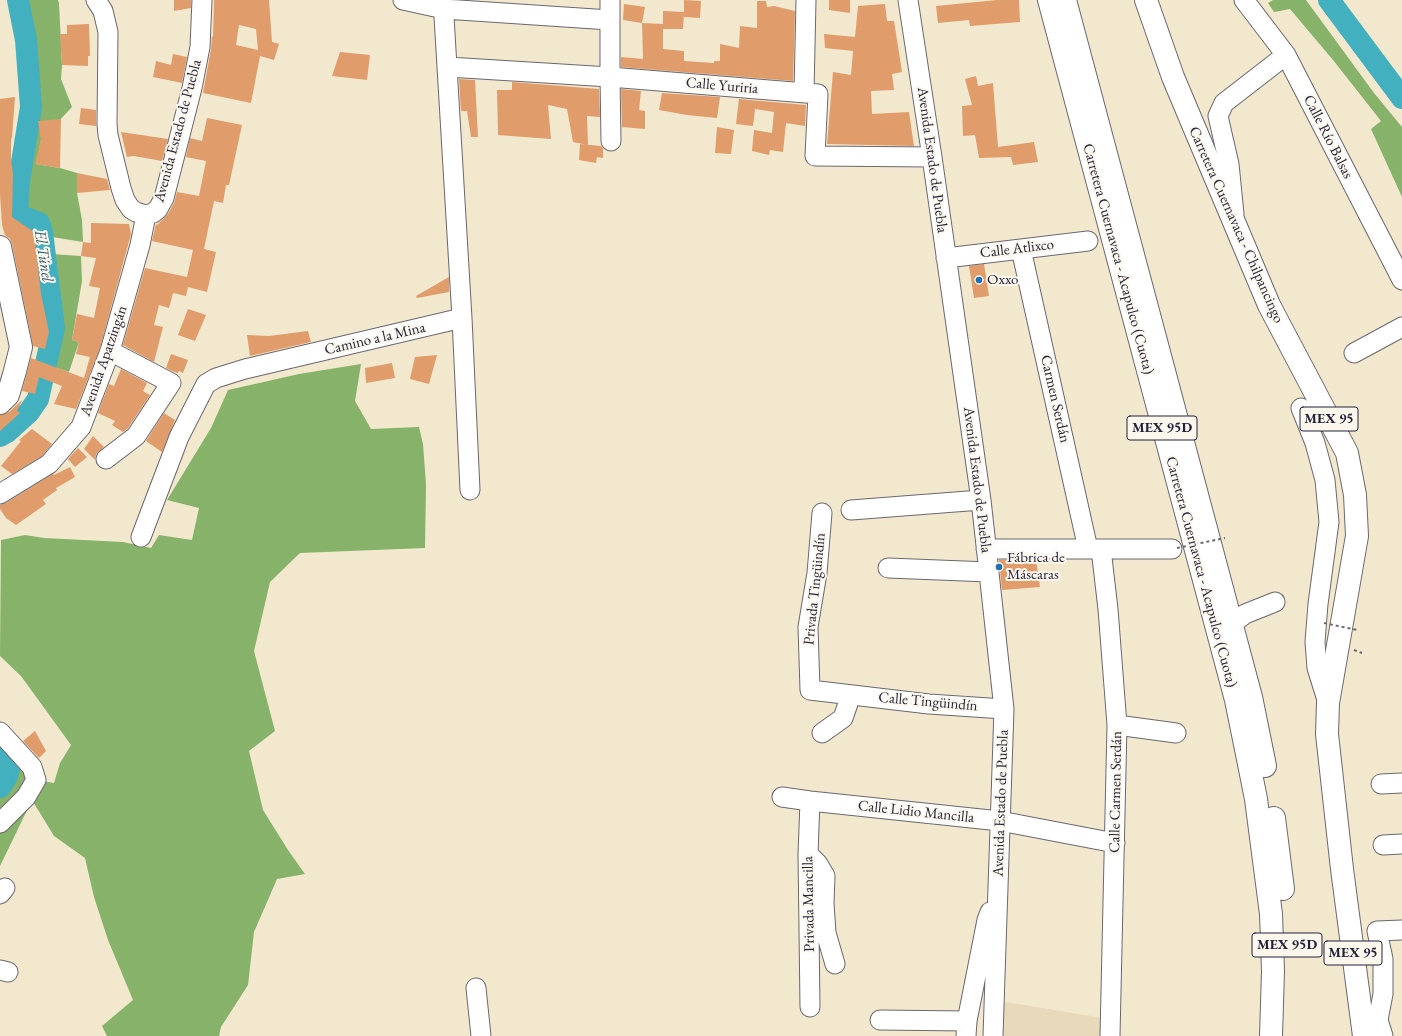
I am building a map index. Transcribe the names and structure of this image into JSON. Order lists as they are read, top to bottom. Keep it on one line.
{"streets":{"main road":["Carretera Cuernavaca - Chilpancingo","Carretera Cuernavaca - Acapulco (Cuota)","MEX 95","MEX 95D"],"street":["Calle Yuriria","Avenida Estado de Puebla","Calle Río Balsas","Calle Atlixco","Camino a la Mina","Avenida Apatzingán","Carmen Serdán","Privada Tingüindín","Calle Tingüindín","Calle Carmen Serdán","Calle Lidio Mancilla","Privada Mancilla"]},"crossings":[["Calle Yuriria","Avenida Estado de Puebla"],["Avenida Estado de Puebla","Calle Atlixco"],["Avenida Estado de Puebla","Avenida Apatzingán"],["Avenida Estado de Puebla","Calle Tingüindín"],["Avenida Estado de Puebla","Calle Lidio Mancilla"],["Calle Atlixco","Carmen Serdán"],["Carmen Serdán","Calle Carmen Serdán"],["Privada Tingüindín","Calle Tingüindín"],["Calle Carmen Serdán","Calle Lidio Mancilla"],["Calle Lidio Mancilla","Privada Mancilla"]],"water":["El Túnel"],"places":["Oxxo","Fábrica de Máscaras"]}
